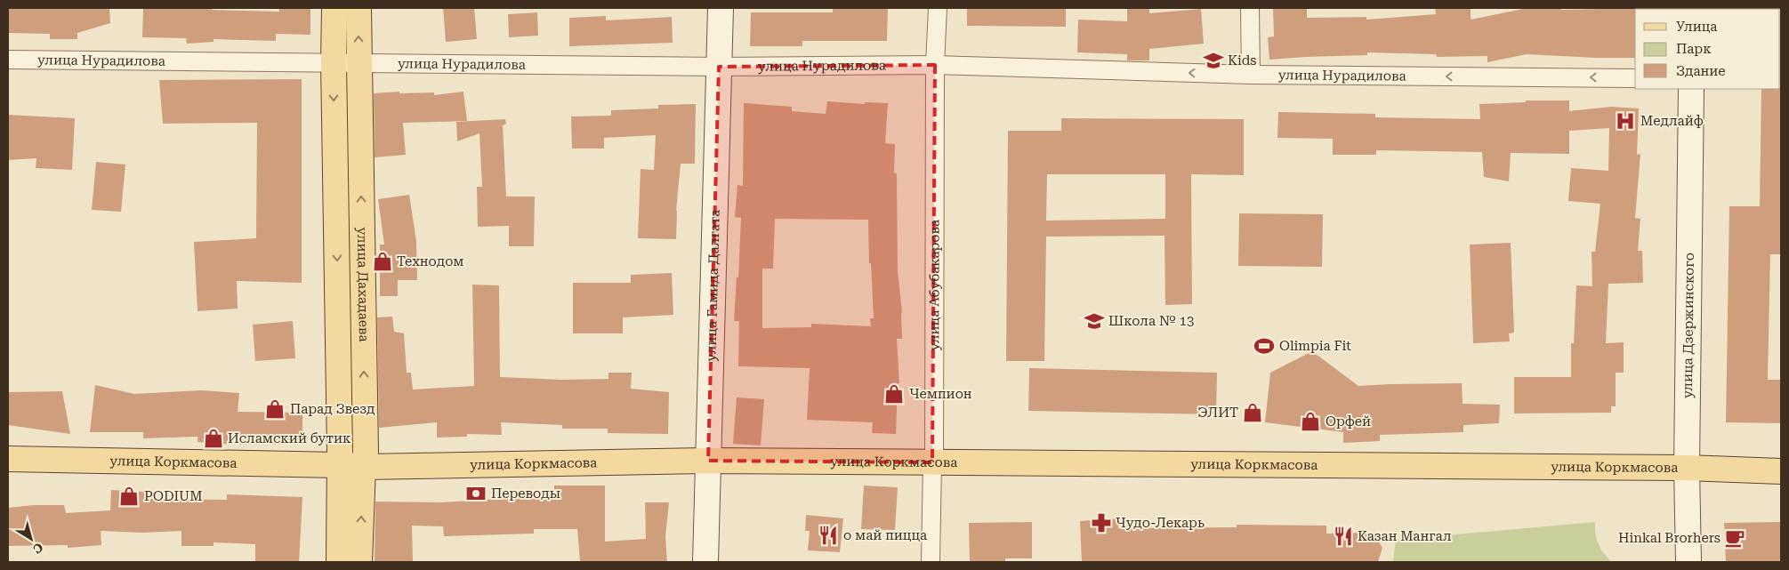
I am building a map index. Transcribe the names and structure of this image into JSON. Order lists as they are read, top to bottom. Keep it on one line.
{"streets":{"main road":["улица Дахадаева","улица Коркмасова"],"street":["улица Нурадилова","улица Гамида Далгата","улица Абубакарова","улица Дзержинского"]},"crossings":[["улица Нурадилова","улица Дахадаева"],["улица Нурадилова","улица Гамида Далгата"],["улица Нурадилова","улица Абубакарова"],["улица Дахадаева","улица Коркмасова"],["улица Гамида Далгата","улица Коркмасова"],["улица Абубакарова","улица Коркмасова"],["улица Дзержинского","улица Коркмасова"]],"one_way":["улица Нурадилова"],"places":{"school or university":["Kids","Школа № 13"],"hospital":["Медлайф"],"shop":["Технодом","Чемпион","Парад Звезд","ЭЛИТ","Орфей","Исламский бутик","PODIUM"],"sports":["Olimpia Fit"],"bank":["Переводы"],"pharmacy":["Чудо-Лекарь"],"restaurant":["о май пицца","Казан Мангал"],"cafe":["Hinkal Brorhers"]},"legend":["Улица","Парк","Здание"],"north":"bottom right"}
